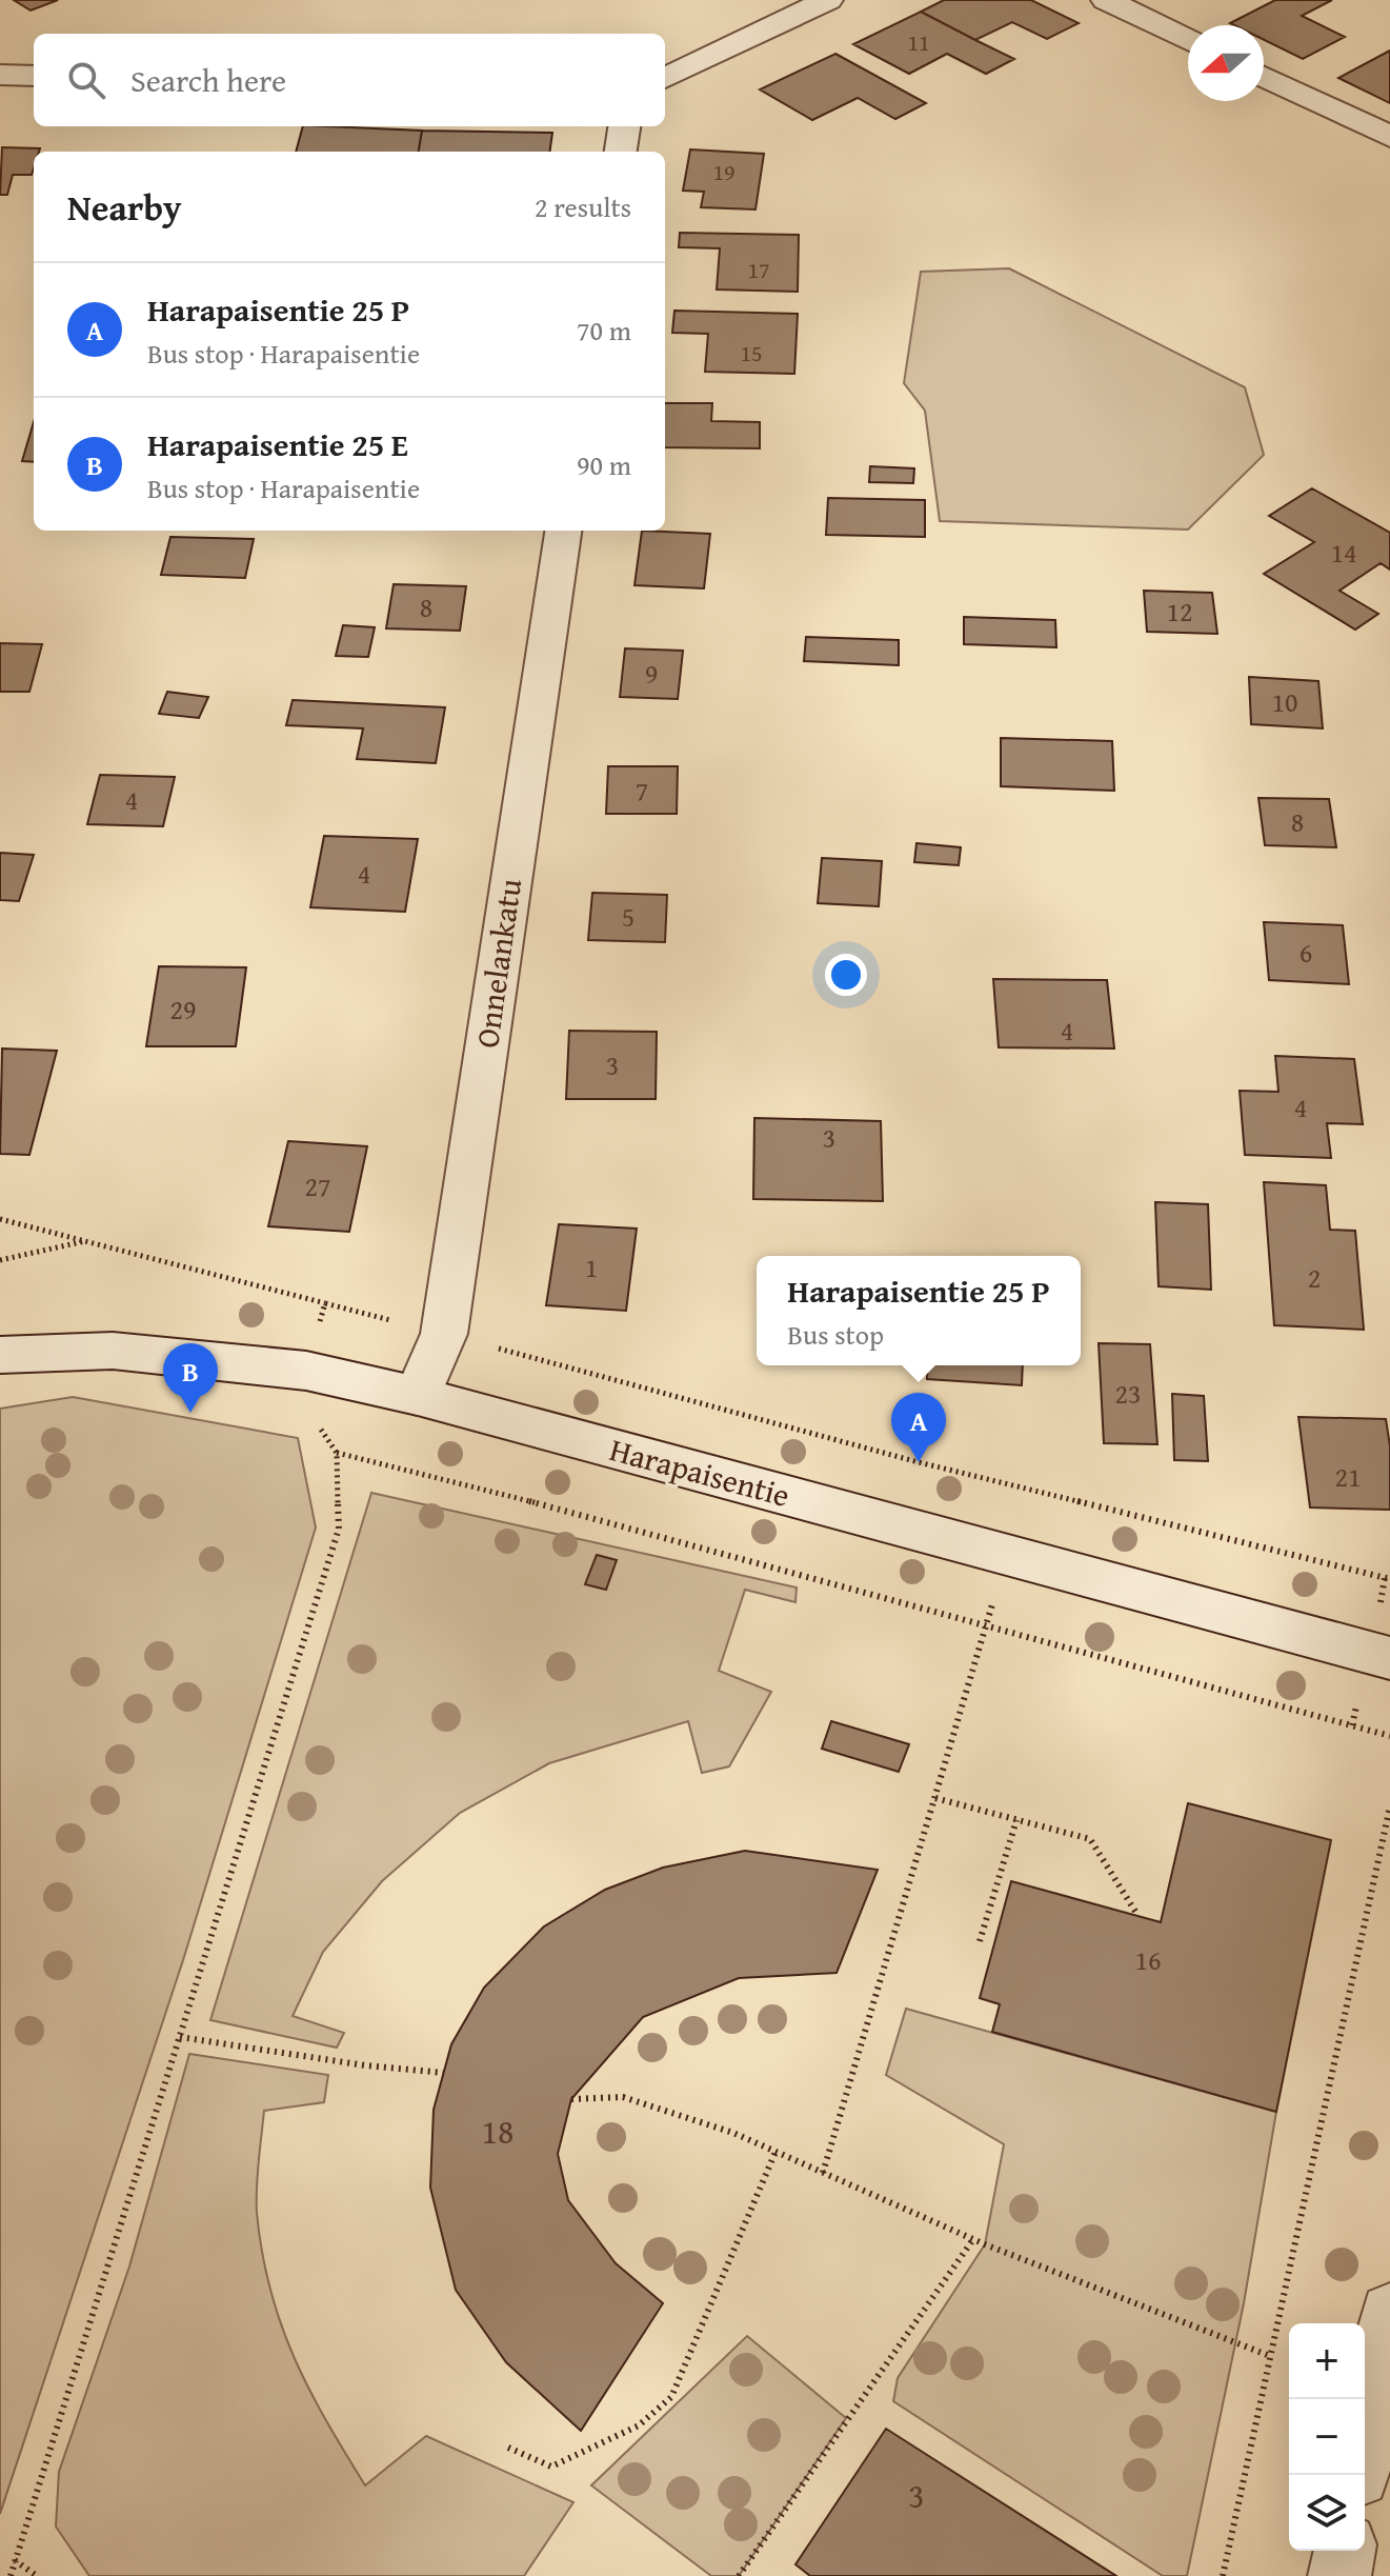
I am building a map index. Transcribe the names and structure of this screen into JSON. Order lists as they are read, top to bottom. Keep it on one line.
{"streets":{"street":["Onnelankatu","Harapaisentie"]},"crossings":[["Onnelankatu","Harapaisentie"]],"house_numbers":["11","19","17","15","14","8","12","9","10","7","4","8","4","5","6","29","4","3","4","3","27","1","2","23","21","16","18","3"],"north":"left","page":{"search":"Search here","heading":["Nearby","2 results"],"list":[{"mark":"A","name":"Harapaisentie 25 P","note":"Bus stop · Harapaisentie","value":"70 m"},{"mark":"B","name":"Harapaisentie 25 E","note":"Bus stop · Harapaisentie","value":"90 m"}],"popup":["Harapaisentie 25 P","Bus stop"],"pins":["B","A"],"map_buttons":["+","−"]}}
